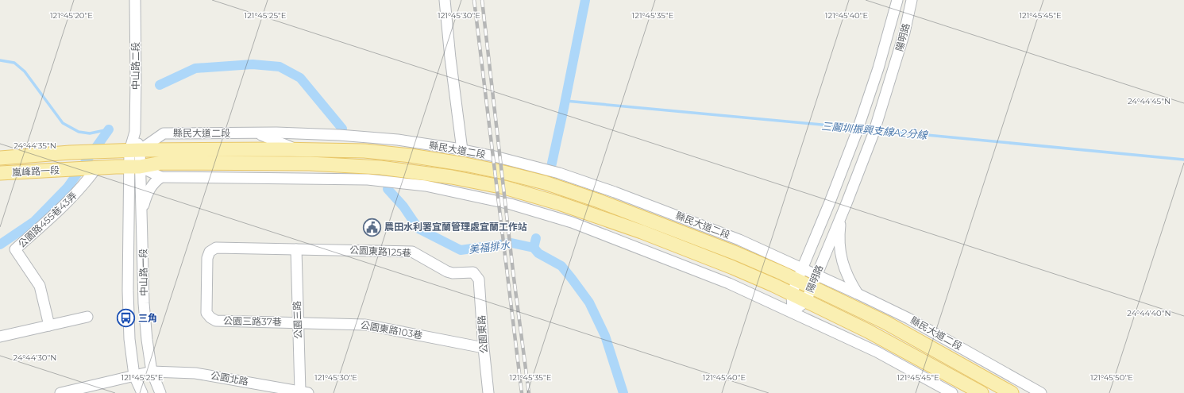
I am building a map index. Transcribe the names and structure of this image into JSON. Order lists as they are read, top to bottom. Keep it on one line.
{"streets":{"main road":["縣民大道二段","嵐峰路一段"],"street":["陽明路","中山路二段","公園路455巷43弄","公園東路125巷","中山路一段","公園三路","公園三路37巷","公園東路103巷","公園東路","公園北路"]},"crossings":[["陽明路","縣民大道二段"],["中山路二段","縣民大道二段"],["中山路二段","嵐峰路一段"],["中山路二段","中山路一段"],["縣民大道二段","嵐峰路一段"],["縣民大道二段","中山路一段"],["嵐峰路一段","公園路455巷43弄"],["嵐峰路一段","中山路一段"],["公園東路125巷","公園三路"],["公園東路125巷","公園三路37巷"],["公園東路125巷","公園東路"],["中山路一段","公園北路"],["公園三路","公園三路37巷"],["公園三路","公園東路103巷"],["公園三路","公園北路"],["公園三路37巷","公園東路103巷"],["公園東路103巷","公園東路"]],"water":["三鬮圳振興支線A2分線","美福排水"],"places":{"public building":["農田水利署宜蘭管理處宜蘭工作站"],"bus stop":["三角"]},"coordinates":["121°45'20\"E","121°45'25\"E","121°45'30\"E","121°45'35\"E","121°45'40\"E","121°45'45\"E","24°44'45\"N","24°44'35\"N","24°44'40\"N","24°44'30\"N","121°45'50\"E"]}
